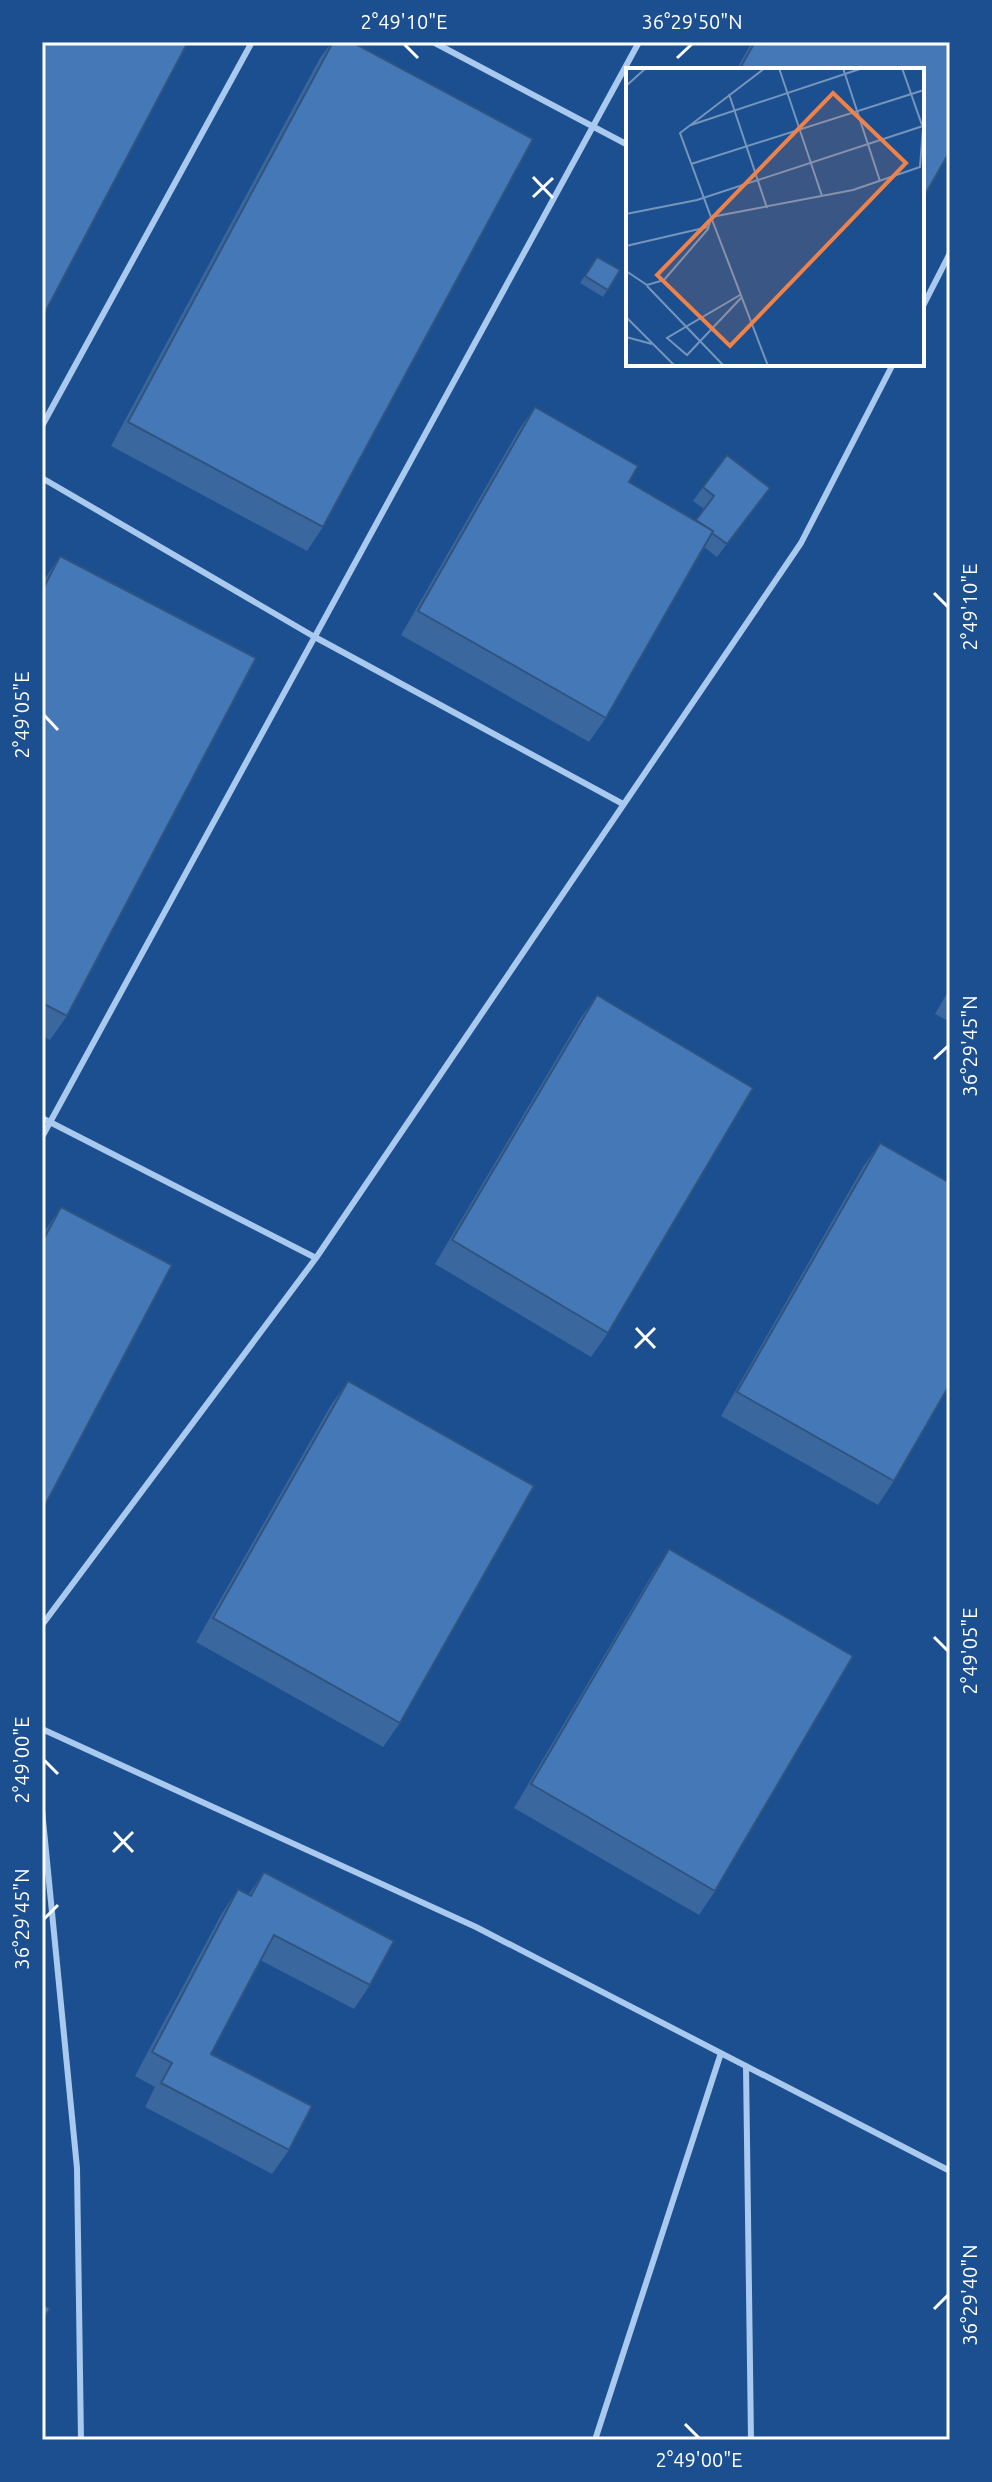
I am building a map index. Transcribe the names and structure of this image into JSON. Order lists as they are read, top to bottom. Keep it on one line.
{"coordinates":["2°49'10\"E","36°29'50\"N","2°49'05\"E","36°29'45\"N","2°49'00\"E","36°29'40\"N"]}
